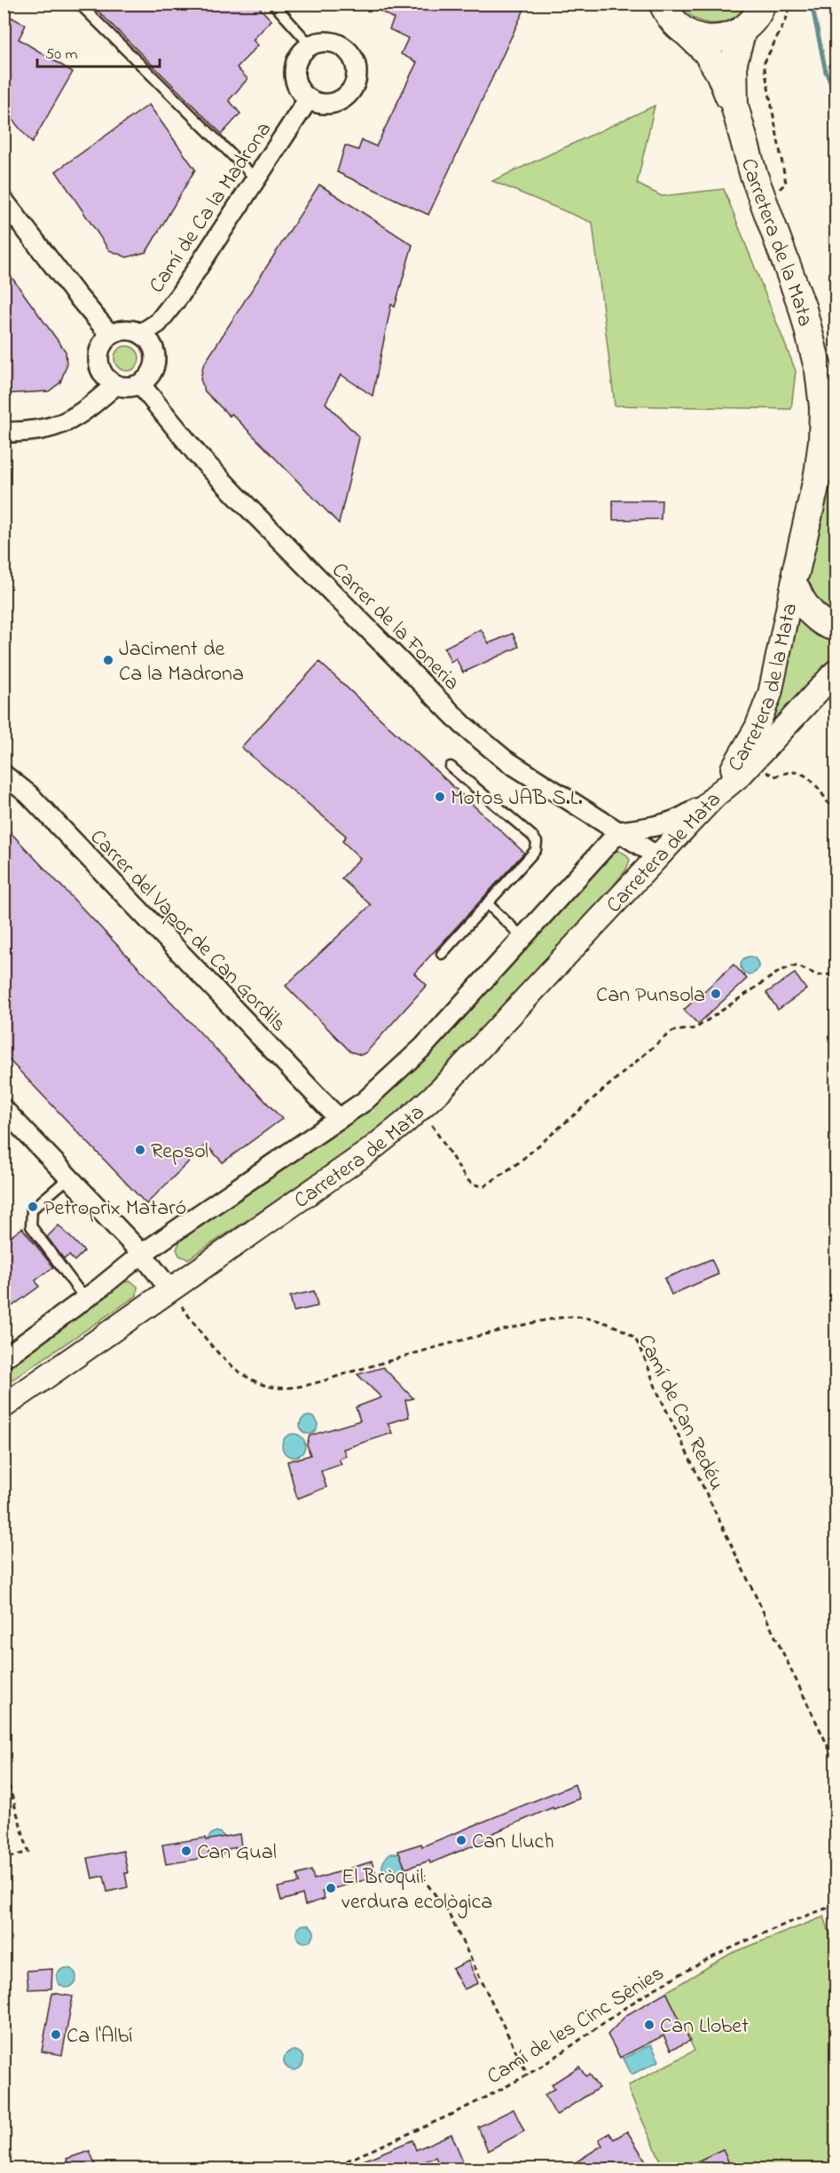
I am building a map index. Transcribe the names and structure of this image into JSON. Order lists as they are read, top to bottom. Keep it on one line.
{"streets":{"main road":["Carretera de la Mata"],"street":["Camí de Ca la Madrona","Carrer de la Foneria","Carretera de Mata","Carrer del Vapor de Can Gordils"],"path":["Camí de Can Redéu","Camí de les Cinc Sènies"]},"crossings":[["Camí de Ca la Madrona","Carrer de la Foneria"],["Carretera de la Mata","Carretera de Mata"],["Carrer de la Foneria","Carretera de Mata"],["Carretera de Mata","Carrer del Vapor de Can Gordils"],["Carretera de Mata","Camí de Can Redéu"]],"places":["Jaciment de Ca la Madrona","Motos JAB S.L.","Can Punsola","Repsol","Petroprix Mataró","Can Lluch","Can Gual","El Bròquil: verdura ecològica","Can Llobet","Ca l'Albí"],"scale_bar":"50 m"}
